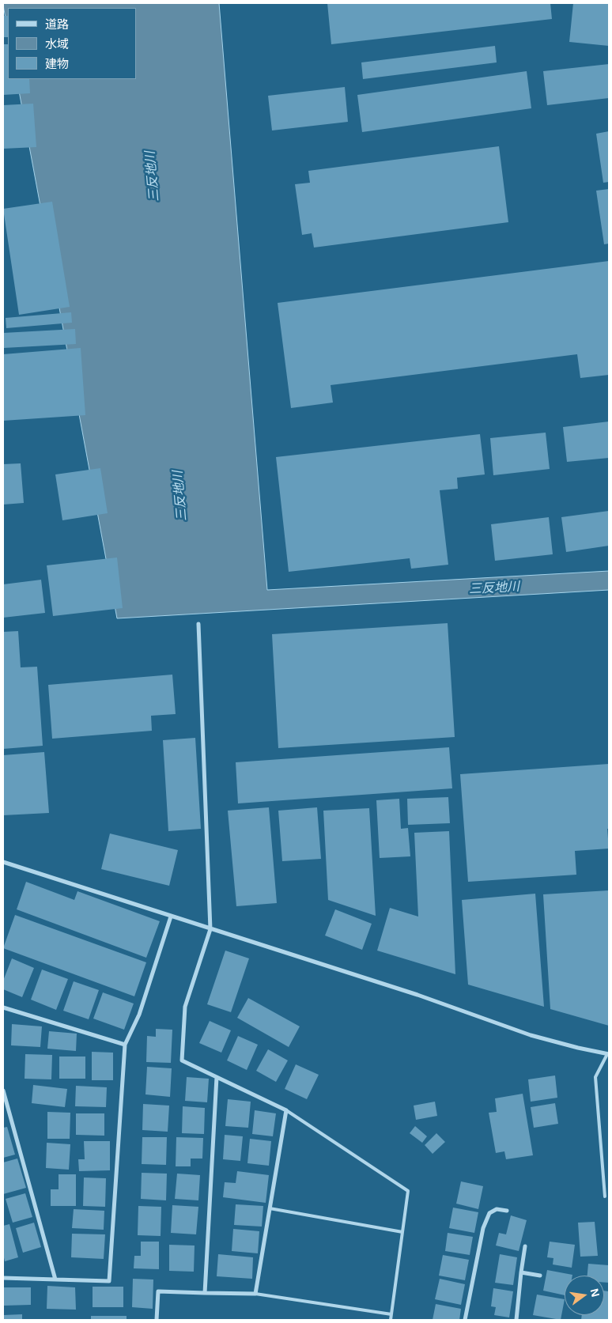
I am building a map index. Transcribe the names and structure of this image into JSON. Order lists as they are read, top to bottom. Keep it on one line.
{"water":["三反地川"],"legend":["道路","水域","建物"],"north":"right"}
